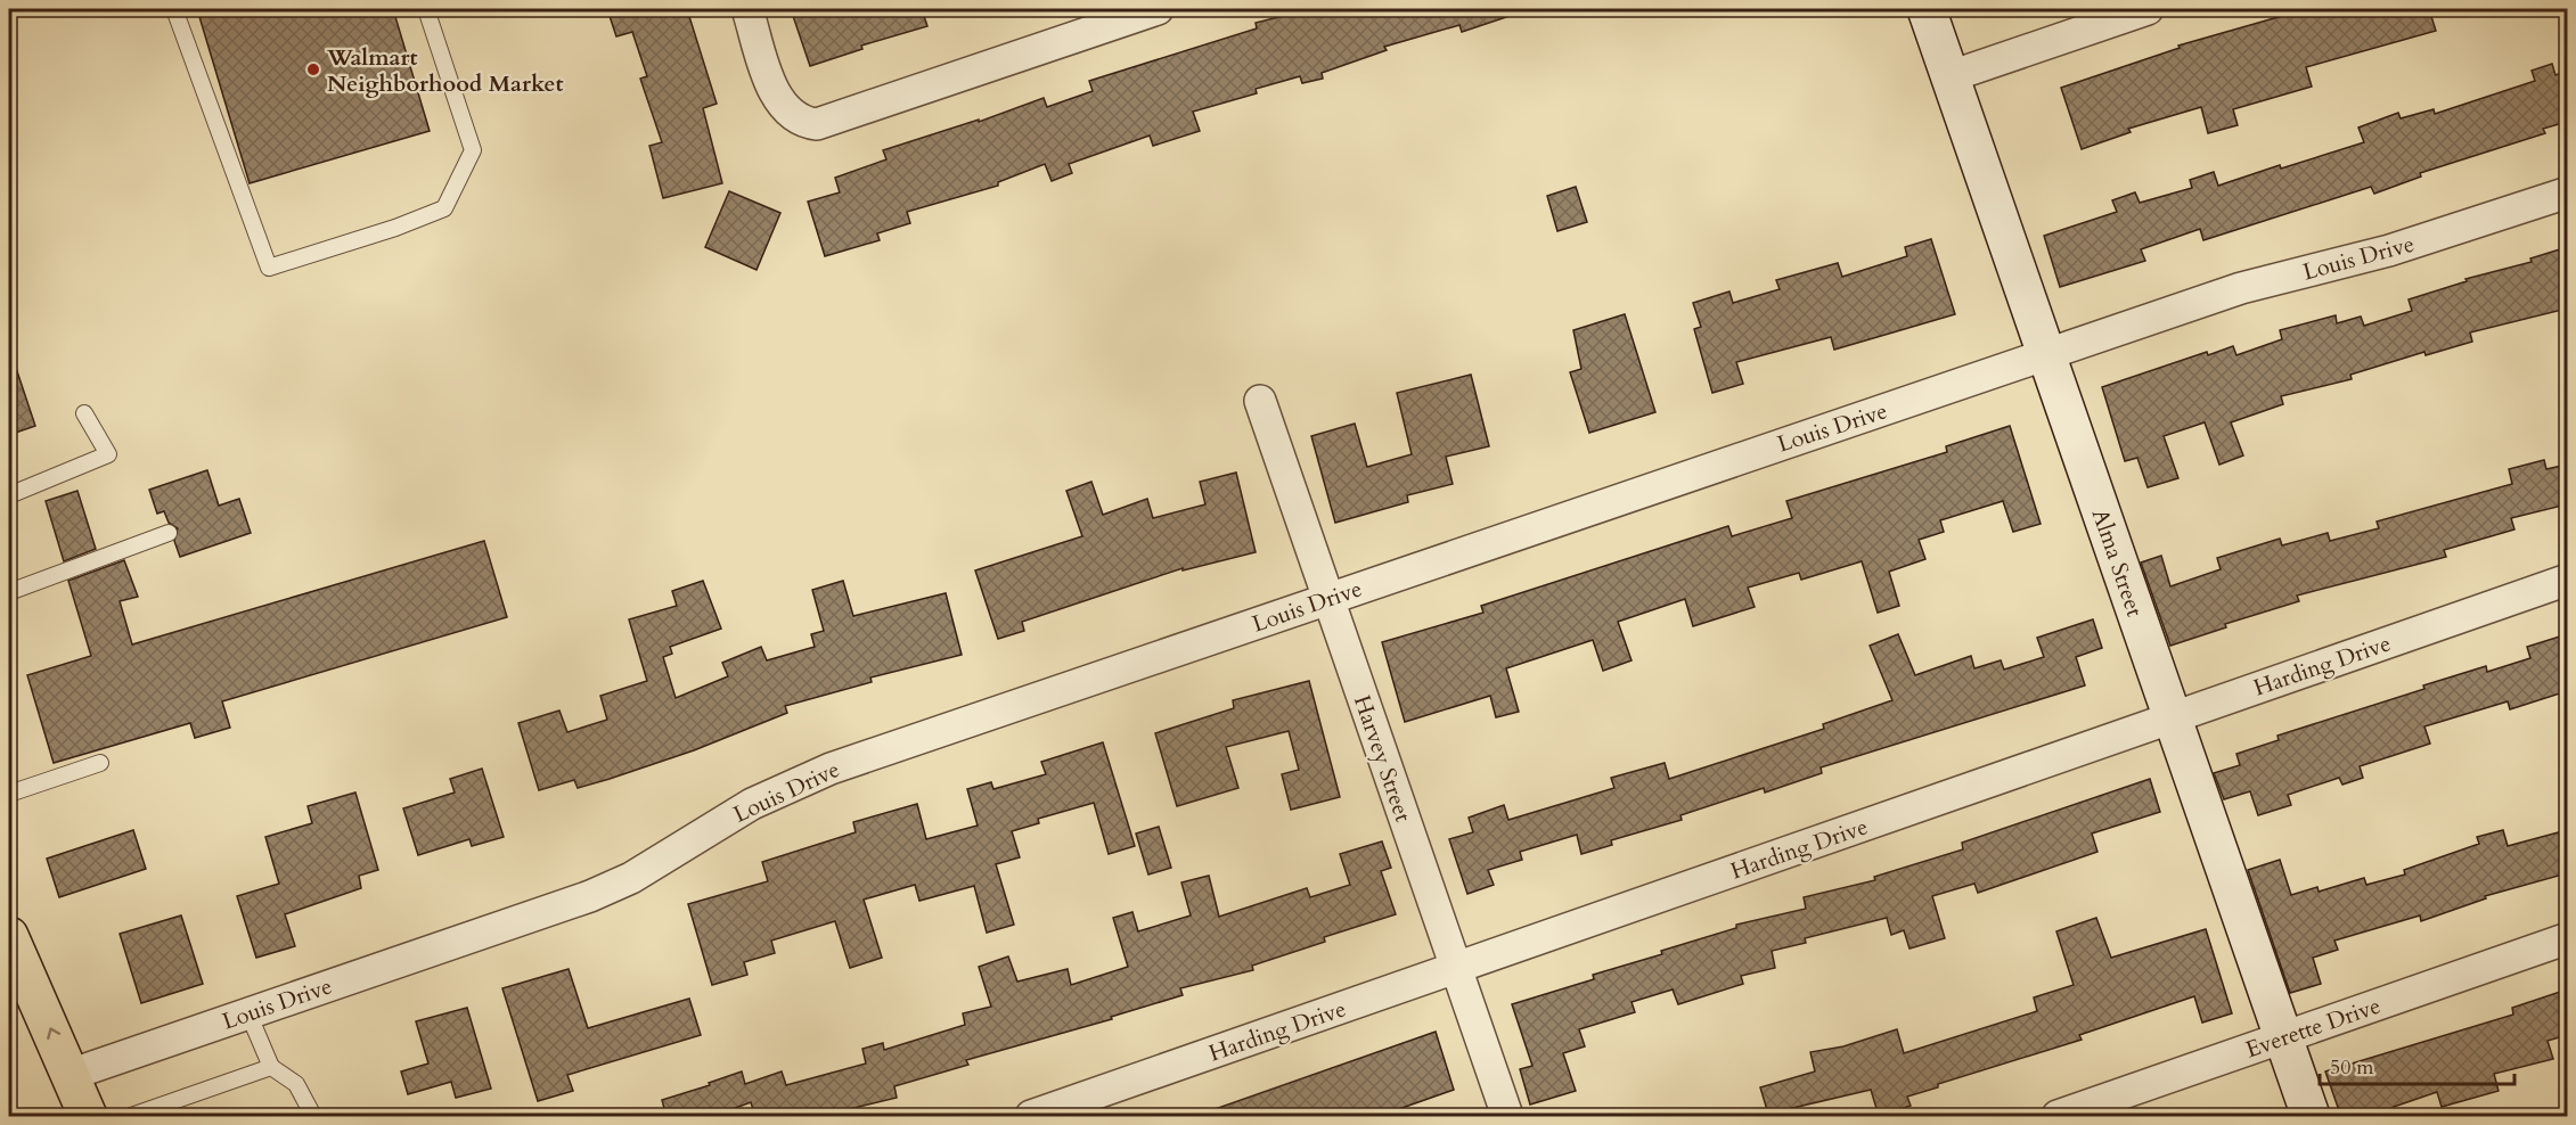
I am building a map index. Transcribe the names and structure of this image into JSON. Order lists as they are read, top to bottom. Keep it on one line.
{"streets":{"street":["Louis Drive","Alma Street","Harding Drive","Harvey Street","Everette Drive"]},"crossings":[["Louis Drive","Alma Street"],["Louis Drive","Harvey Street"],["Alma Street","Harding Drive"],["Alma Street","Everette Drive"],["Harding Drive","Harvey Street"]],"places":["Walmart Neighborhood Market"],"scale_bar":"50 m"}
